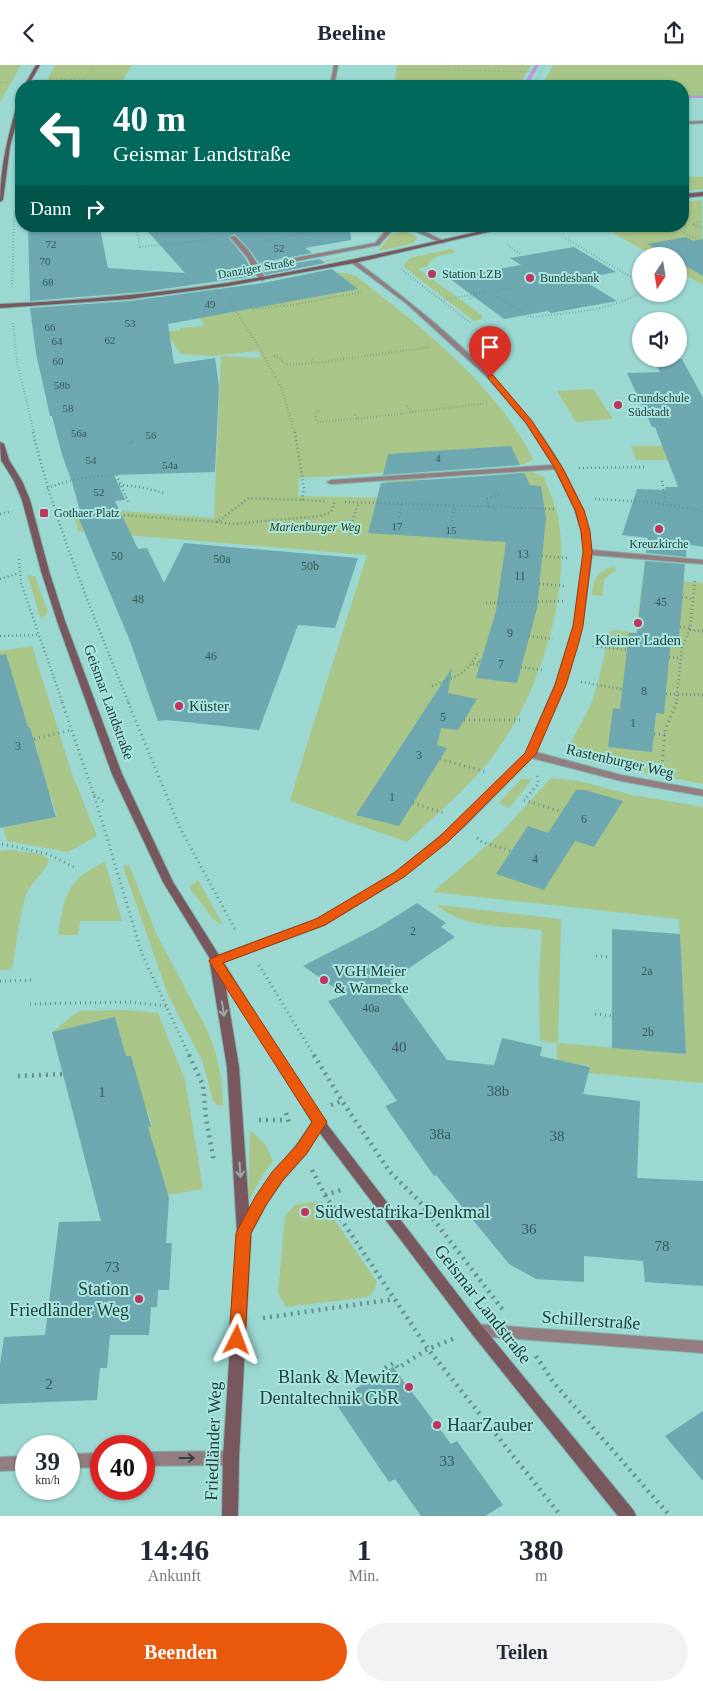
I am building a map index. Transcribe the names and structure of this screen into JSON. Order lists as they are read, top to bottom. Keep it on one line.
{"streets":{"main road":["Danziger Straße","Geismar Landstraße","Friedländer Weg"],"street":["Rastenburger Weg","Schillerstraße"]},"crossings":[["Geismar Landstraße","Schillerstraße"],["Geismar Landstraße","Friedländer Weg"]],"parks":["Marienburger Weg"],"places":{"other":["Station LZB","Bundesbank","Grundschule Südstadt","Kreuzkirche","Kleiner Laden","Küster","VGH Meier & Warnecke","Südwestafrika-Denkmal","Station Friedländer Weg","Blank & Mewitz Dentaltechnik GbR","HaarZauber"],"transit":["Gothaer Platz"]},"house_numbers":["72","52","70","68","49","53","66","62","64","60","58b","58","56a","56","4","54","54a","52","17","15","13","50","50a","50b","11","48","45","9","46","7","8","5","1","3","3","1","6","4","2","2a","40a","2b","40","38b","1","38a","38","36","78","73","2","33"],"north":"bottom","page":{"header":"Beeline","turn":["40 m","Geismar Landstraße"],"then":"Dann","speed":"39 km/h","limit":"40","eta":["14:46","Ankunft","1","Min.","380","m"],"buttons":["Beenden","Teilen"]}}
